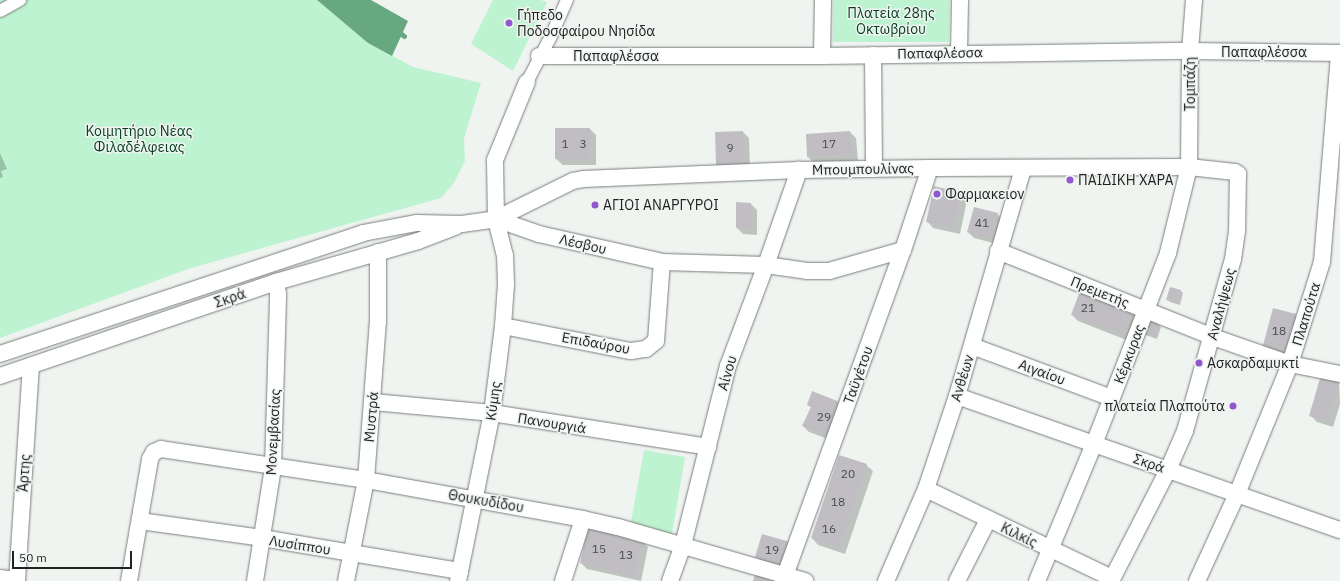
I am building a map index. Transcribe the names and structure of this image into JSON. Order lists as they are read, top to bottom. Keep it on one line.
{"streets":{"street":["Παπαφλέσσα","Τομπάζη","Μπουμπουλίνας","Λέσβου","Πρεμετής","Σκρά","Αναλήψεως","Πλαπούτα","Επιδαύρου","Κέρκυρας","Αιγαίου","Αίνου","Ταϋγέτου","Ανθέων","Κύμης","Μυστρά","Πανουργιά","Μονεμβασίας","Άρτης","Θουκυδίδου","Κιλκίς","Λυσίππου"]},"crossings":[["Παπαφλέσσα","Τομπάζη"],["Παπαφλέσσα","Πλαπούτα"],["Τομπάζη","Μπουμπουλίνας"],["Τομπάζη","Κέρκυρας"],["Μπουμπουλίνας","Λέσβου"],["Μπουμπουλίνας","Σκρά"],["Μπουμπουλίνας","Αναλήψεως"],["Μπουμπουλίνας","Κέρκυρας"],["Μπουμπουλίνας","Αίνου"],["Μπουμπουλίνας","Ταϋγέτου"],["Μπουμπουλίνας","Ανθέων"],["Μπουμπουλίνας","Κύμης"],["Λέσβου","Σκρά"],["Λέσβου","Επιδαύρου"],["Λέσβου","Αίνου"],["Λέσβου","Ταϋγέτου"],["Λέσβου","Κύμης"],["Πρεμετής","Αναλήψεως"],["Πρεμετής","Πλαπούτα"],["Πρεμετής","Κέρκυρας"],["Πρεμετής","Ανθέων"],["Σκρά","Αναλήψεως"],["Σκρά","Πλαπούτα"],["Σκρά","Κέρκυρας"],["Σκρά","Ανθέων"],["Σκρά","Κύμης"],["Σκρά","Μυστρά"],["Σκρά","Μονεμβασίας"],["Σκρά","Άρτης"],["Αναλήψεως","Κιλκίς"],["Επιδαύρου","Κύμης"],["Κέρκυρας","Αιγαίου"],["Κέρκυρας","Κιλκίς"],["Αιγαίου","Ανθέων"],["Αίνου","Πανουργιά"],["Αίνου","Θουκυδίδου"],["Ταϋγέτου","Θουκυδίδου"],["Ανθέων","Κιλκίς"],["Κύμης","Πανουργιά"],["Κύμης","Θουκυδίδου"],["Κύμης","Λυσίππου"],["Μυστρά","Πανουργιά"],["Μυστρά","Θουκυδίδου"],["Μυστρά","Λυσίππου"],["Μονεμβασίας","Θουκυδίδου"],["Μονεμβασίας","Λυσίππου"],["Θουκυδίδου","Λυσίππου"]],"parks":["Πλατεία 28ης Οκτωβρίου","Κοιμητήριο Νέας Φιλαδέλφειας"],"places":["Γήπεδο Ποδοσφαίρου Νησίδα","ΠΑΙΔΙΚΗ ΧΑΡΑ","Φαρμακειον","ΑΓΙΟΙ ΑΝΑΡΓΥΡΟΙ","Ασκαρδαμυκτί","πλατεία Πλαπούτα"],"house_numbers":["1","3","17","9","41","21","18","29","20","18","16","15","19","13"],"scale_bar":"50 m"}
